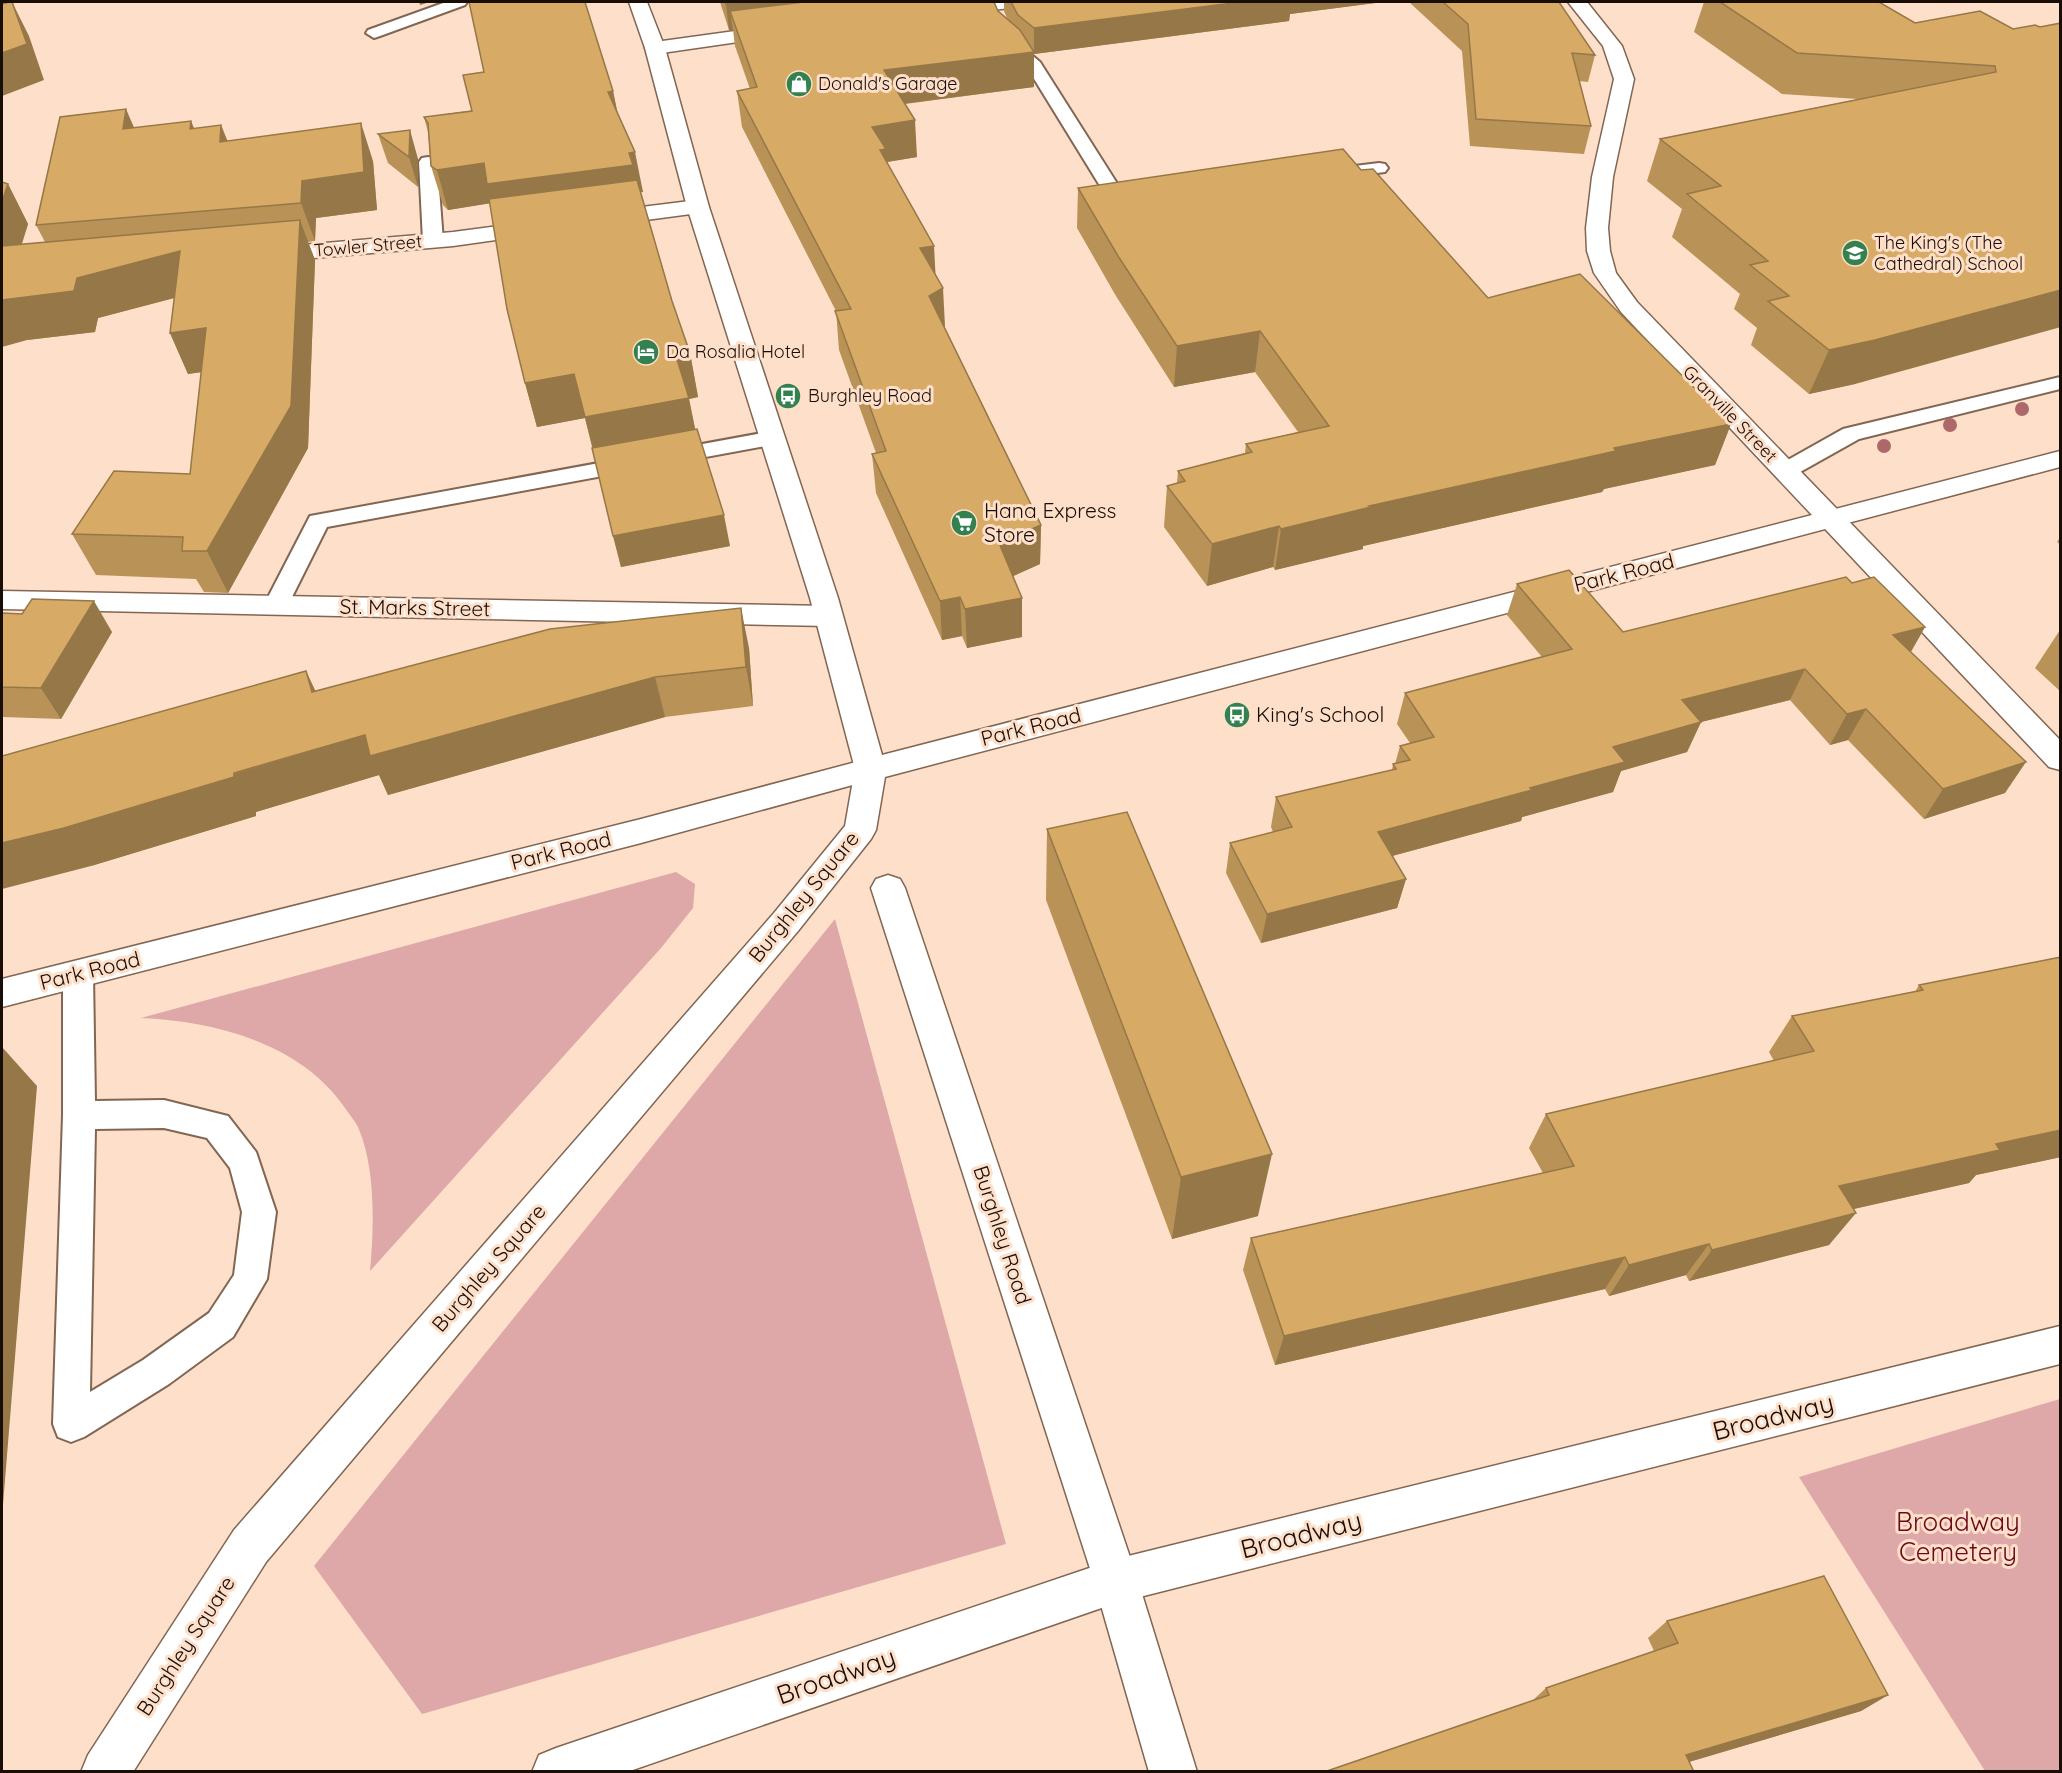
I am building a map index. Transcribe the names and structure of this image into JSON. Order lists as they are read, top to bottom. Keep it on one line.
{"streets":{"street":["Towler Street","Granville Street","Park Road","St. Marks Street","Burghley Square","Burghley Road","Broadway"]},"crossings":[["Granville Street","Park Road"],["Park Road","Burghley Square"],["Burghley Road","Broadway"]],"parks":["Broadway Cemetery"],"places":{"shop":["Donald's Garage"],"school or university":["The King's (The Cathedral) School"],"hotel":["Da Rosalia Hotel"],"bus stop":["Burghley Road","King's School"],"supermarket":["Hana Express Store"]}}
